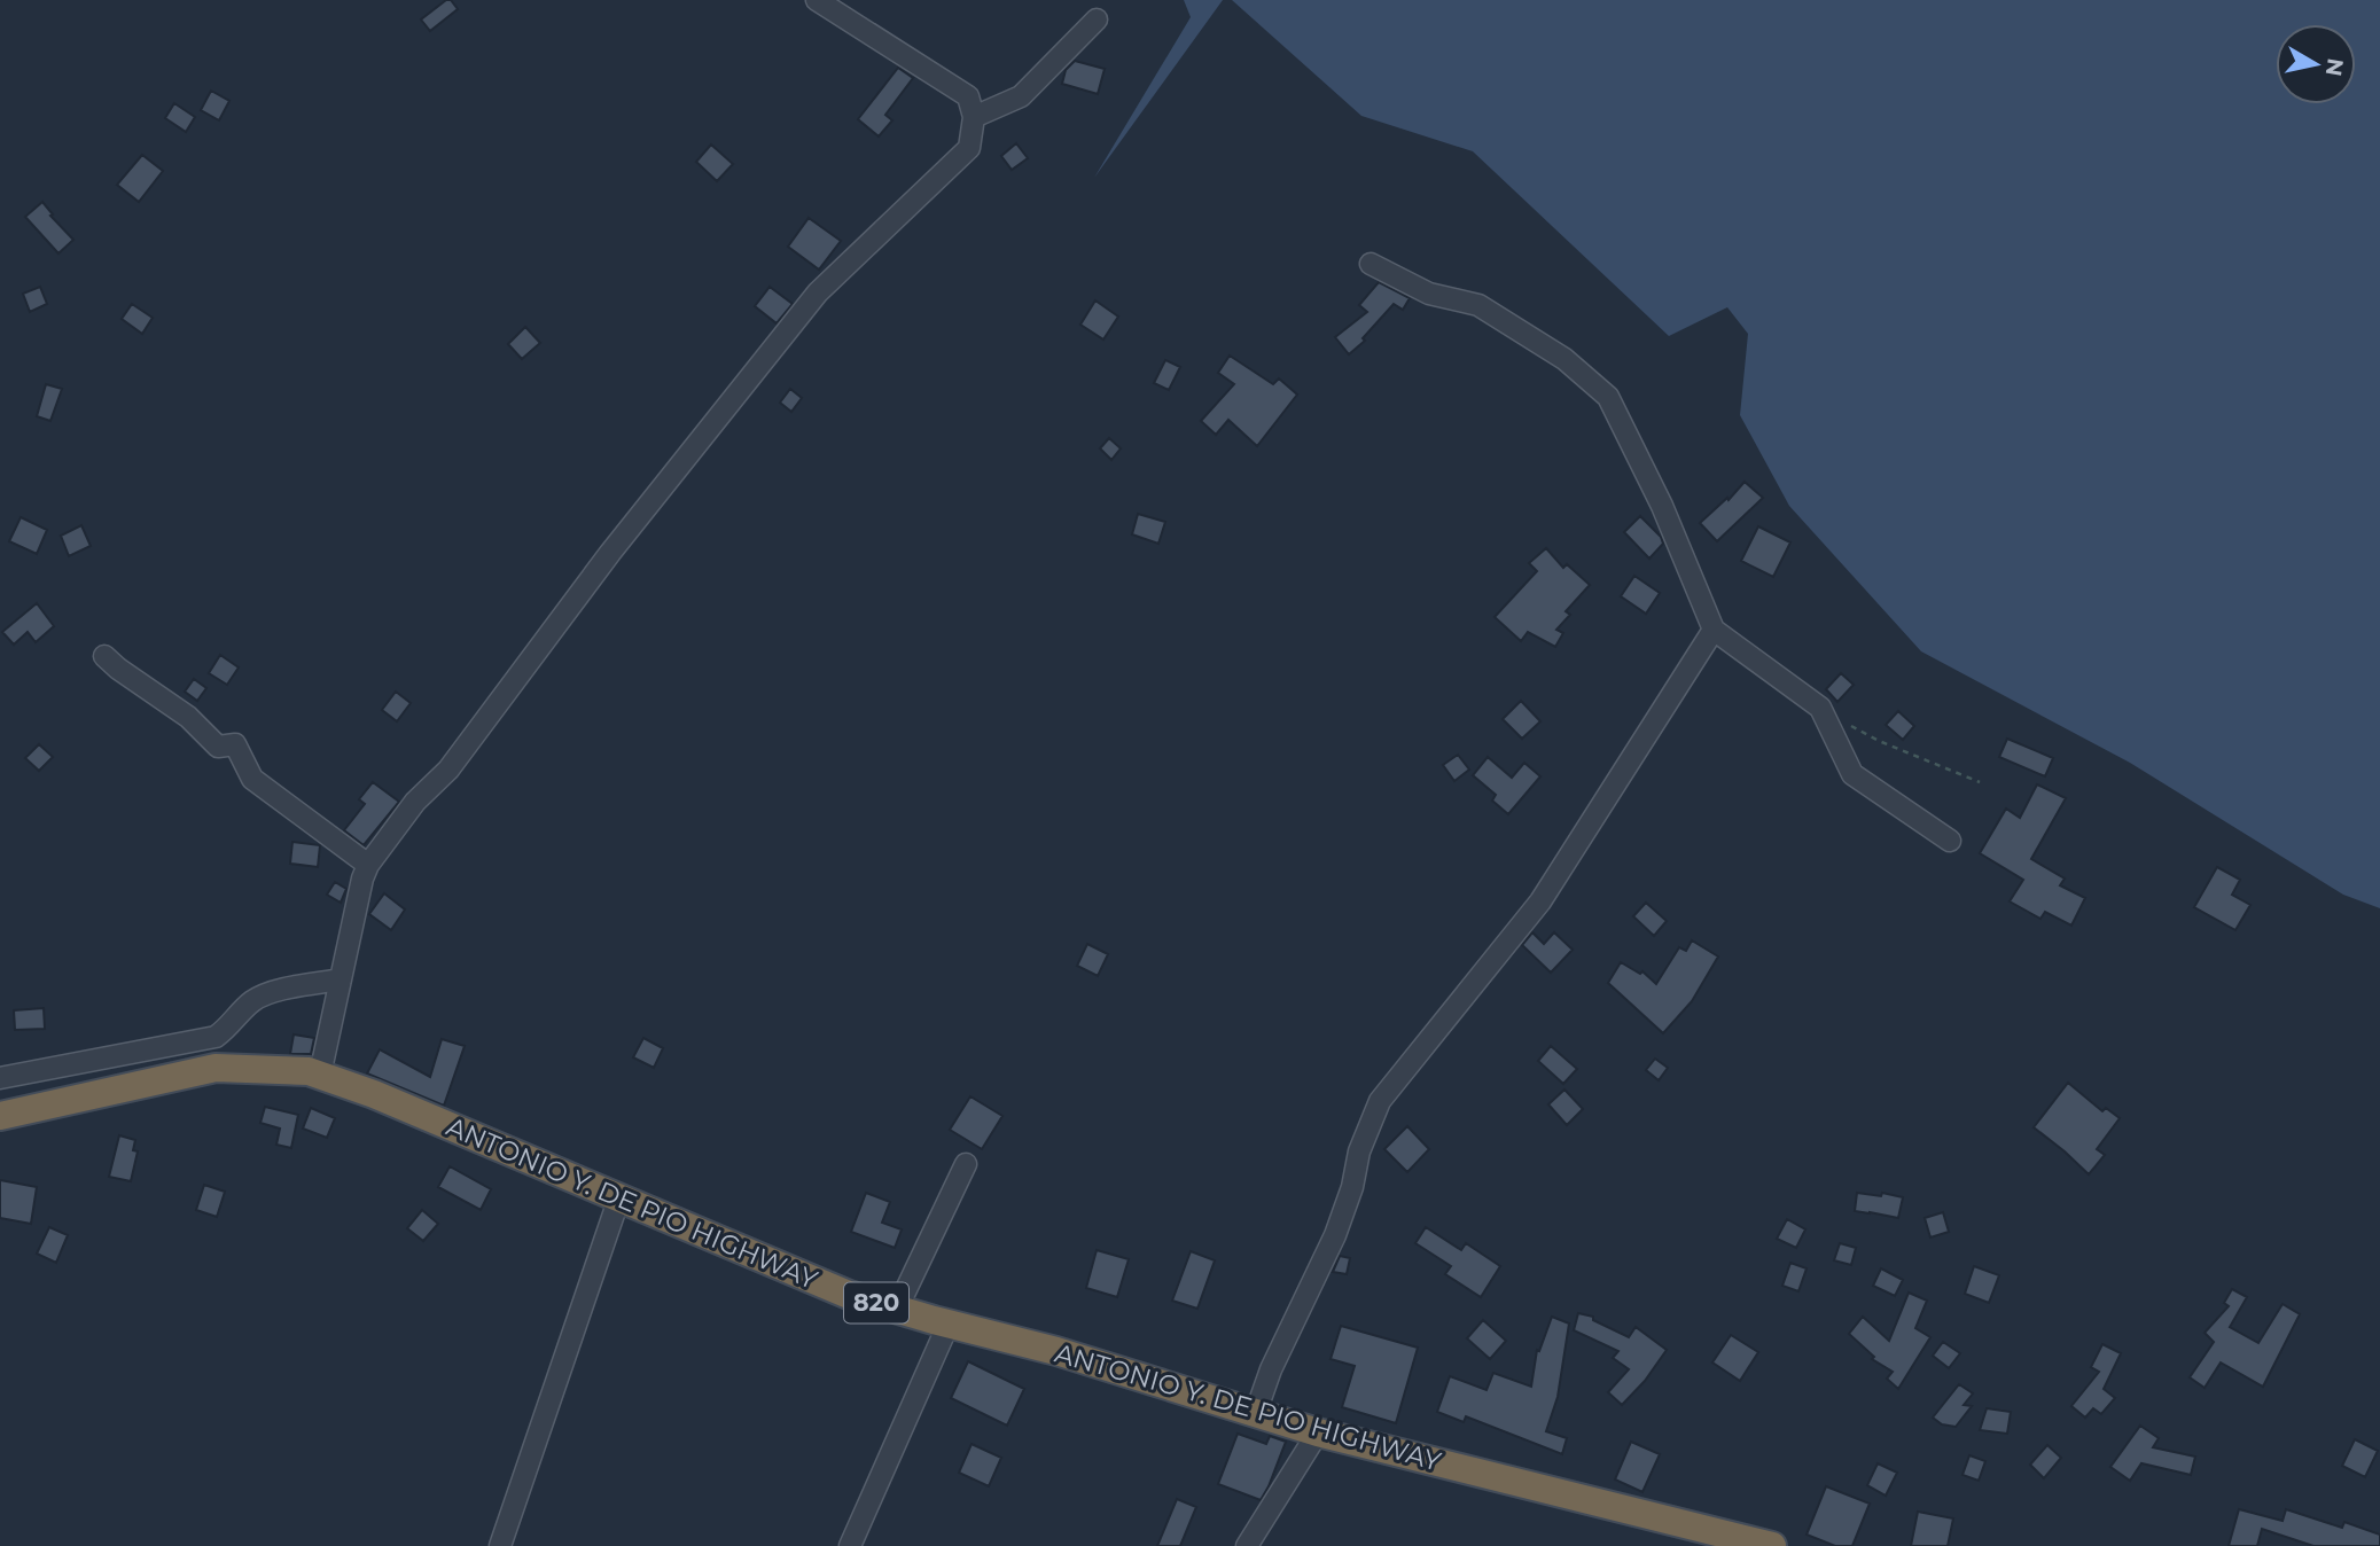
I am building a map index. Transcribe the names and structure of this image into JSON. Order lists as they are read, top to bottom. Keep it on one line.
{"streets":{"highway":["ANTONIO Y. DE PIO HIGHWAY","820"]},"north":"right"}
